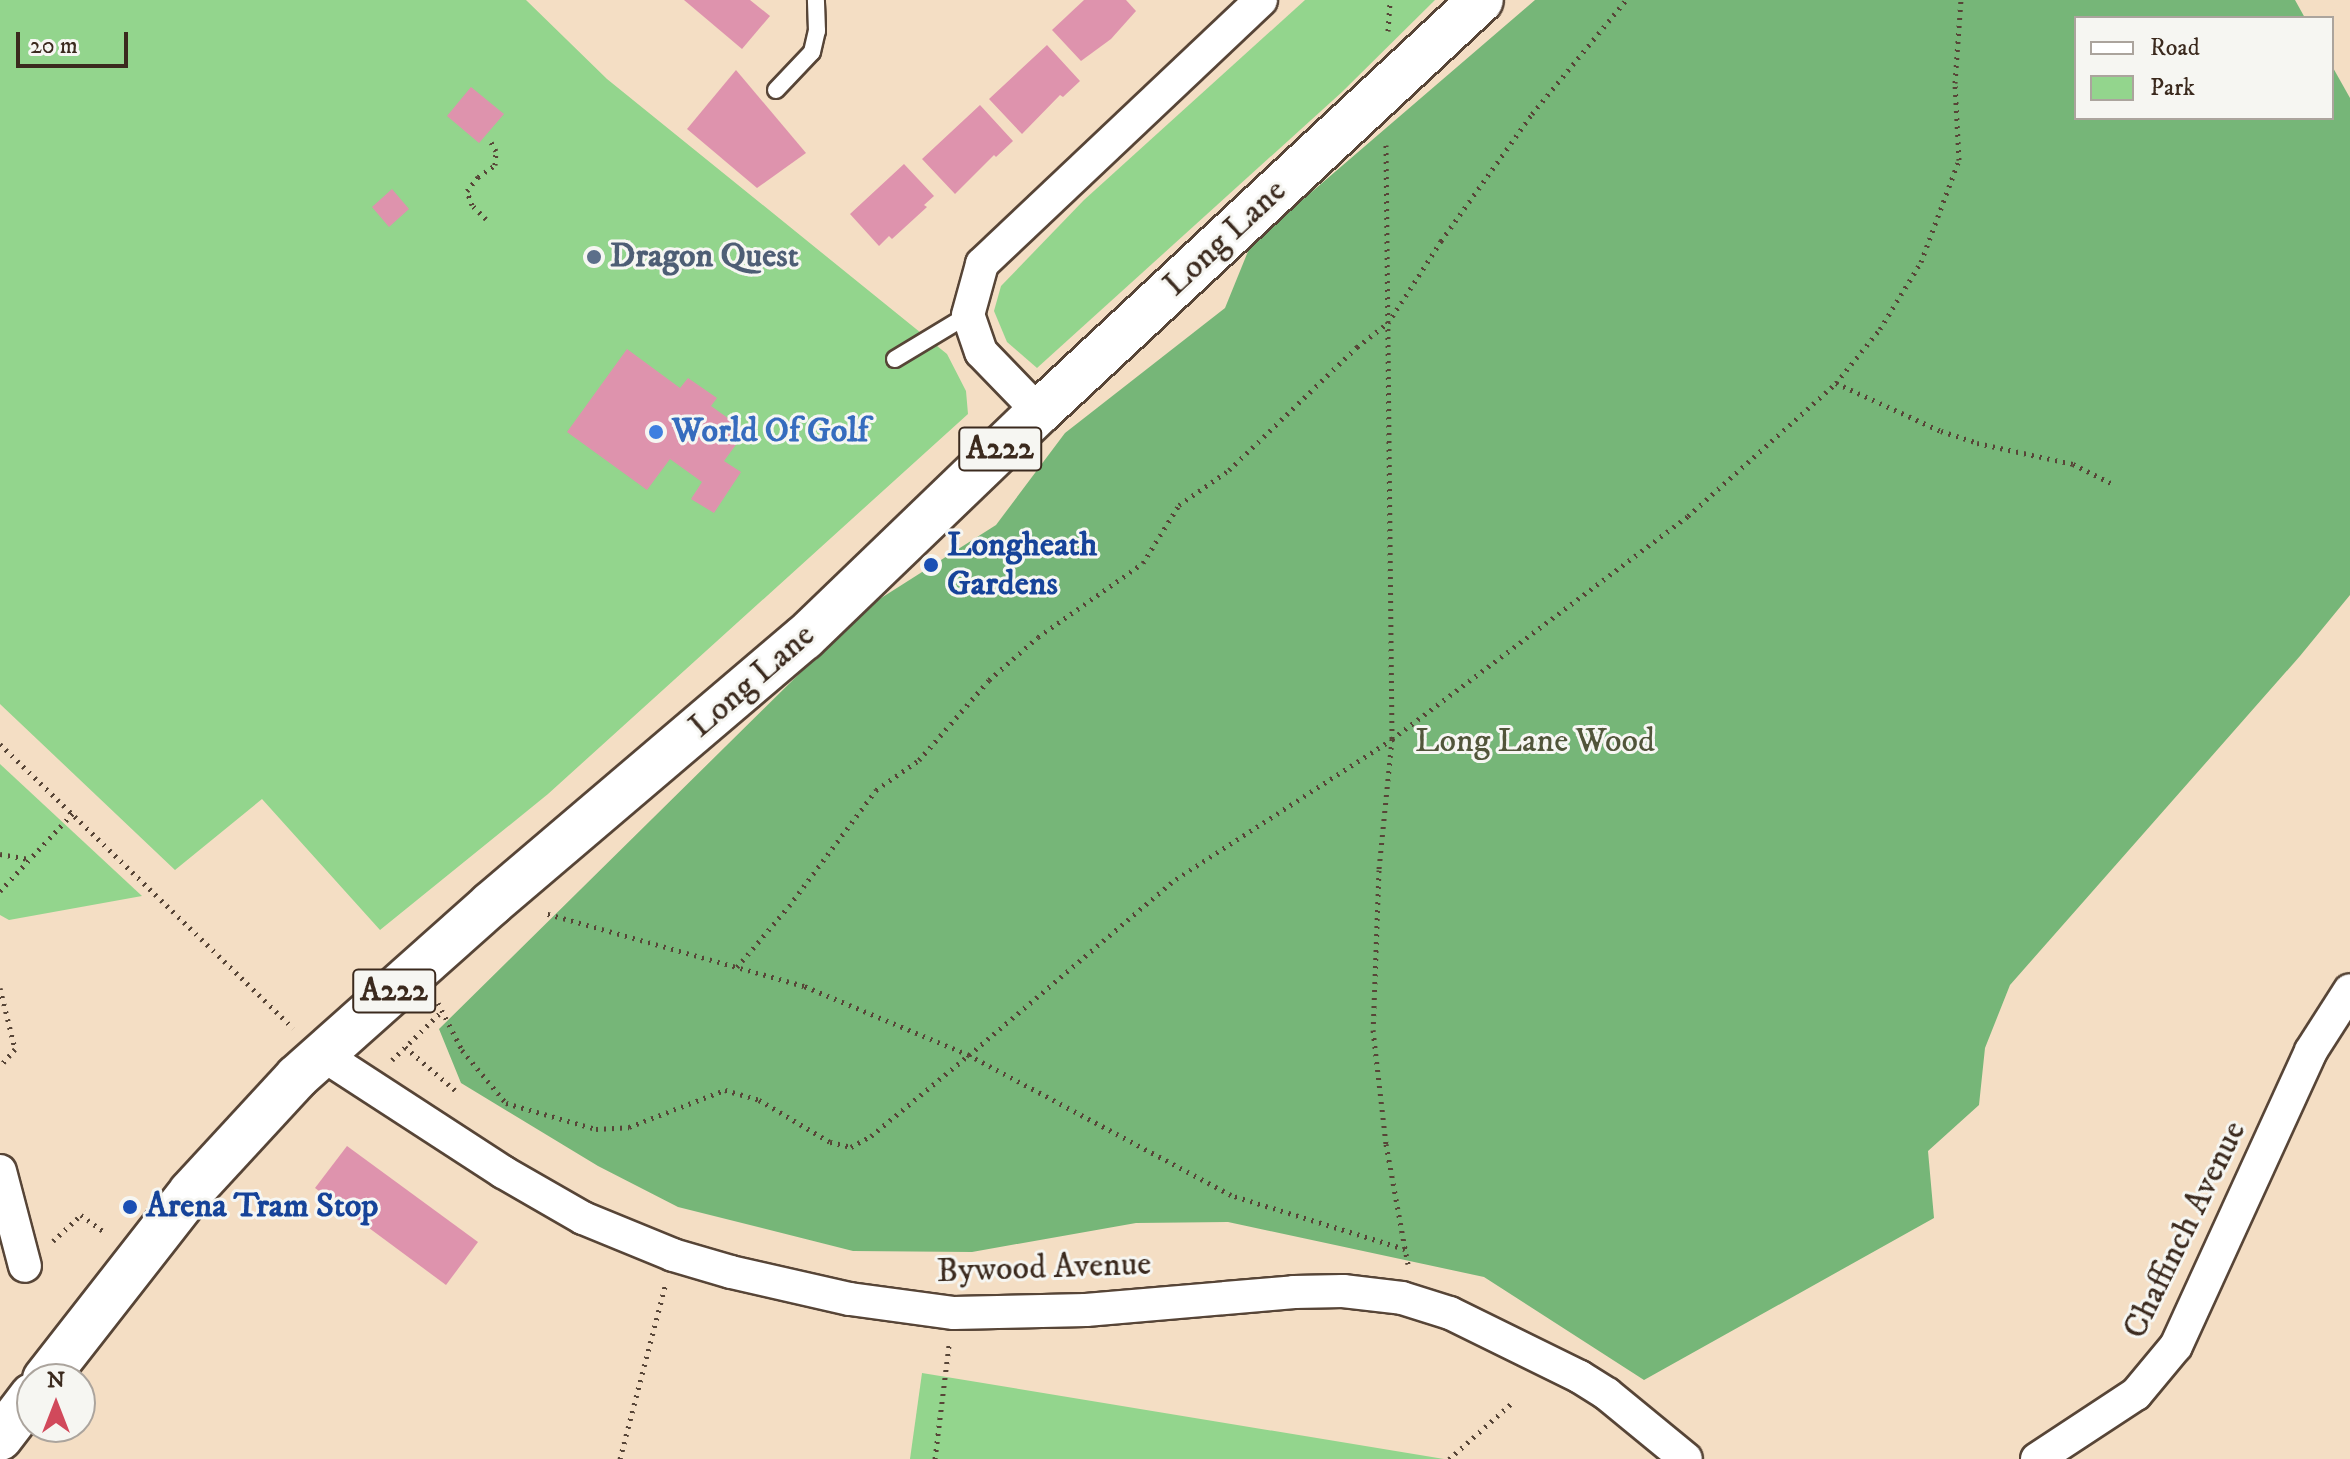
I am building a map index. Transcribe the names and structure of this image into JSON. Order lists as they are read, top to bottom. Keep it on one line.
{"streets":{"main road":["Long Lane","A222"],"street":["Chaffinch Avenue","Bywood Avenue"]},"crossings":[["Long Lane","Bywood Avenue"]],"parks":["Long Lane Wood"],"places":["Dragon Quest","World Of Golf","Longheath Gardens","Arena Tram Stop"],"legend":["Road","Park"],"scale_bar":"20 m","north":"top"}
